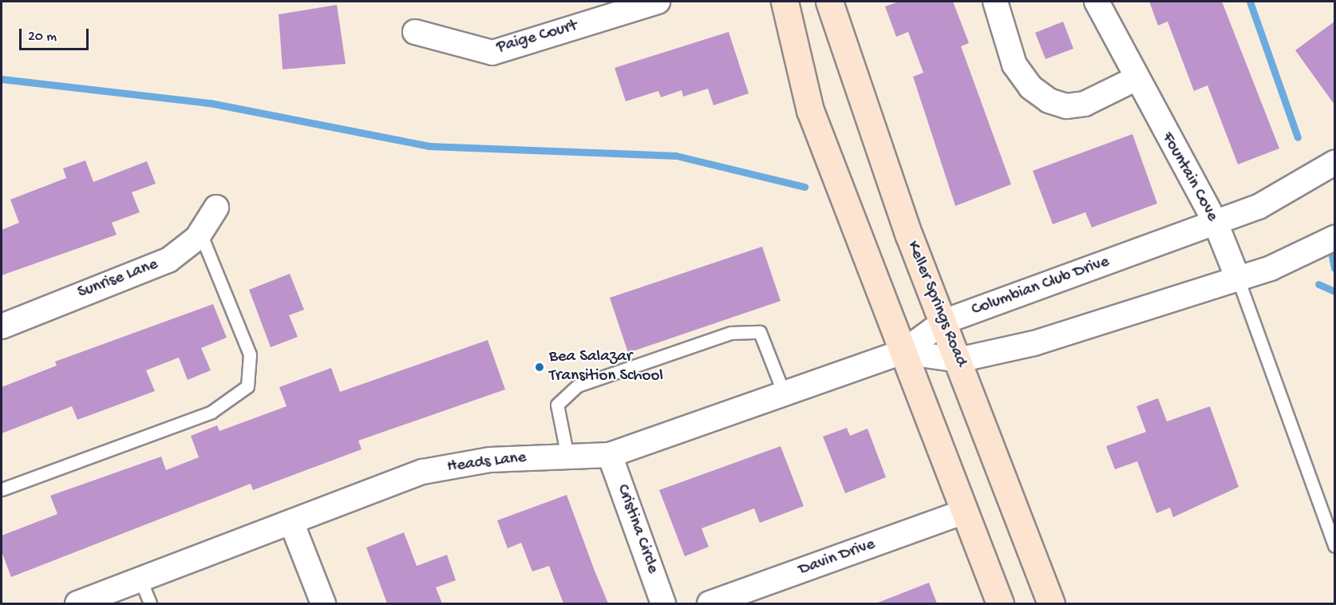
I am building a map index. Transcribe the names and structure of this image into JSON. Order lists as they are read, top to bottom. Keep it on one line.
{"streets":{"main road":["Keller Springs Road"],"street":["Paige Court","Fountain Cove","Sunrise Lane","Columbian Club Drive","Heads Lane","Cristina Circle","Davin Drive"]},"crossings":[["Fountain Cove","Columbian Club Drive"],["Columbian Club Drive","Keller Springs Road"],["Columbian Club Drive","Heads Lane"],["Heads Lane","Cristina Circle"]],"places":["Bea Salazar Transition School"],"scale_bar":"20 m"}
